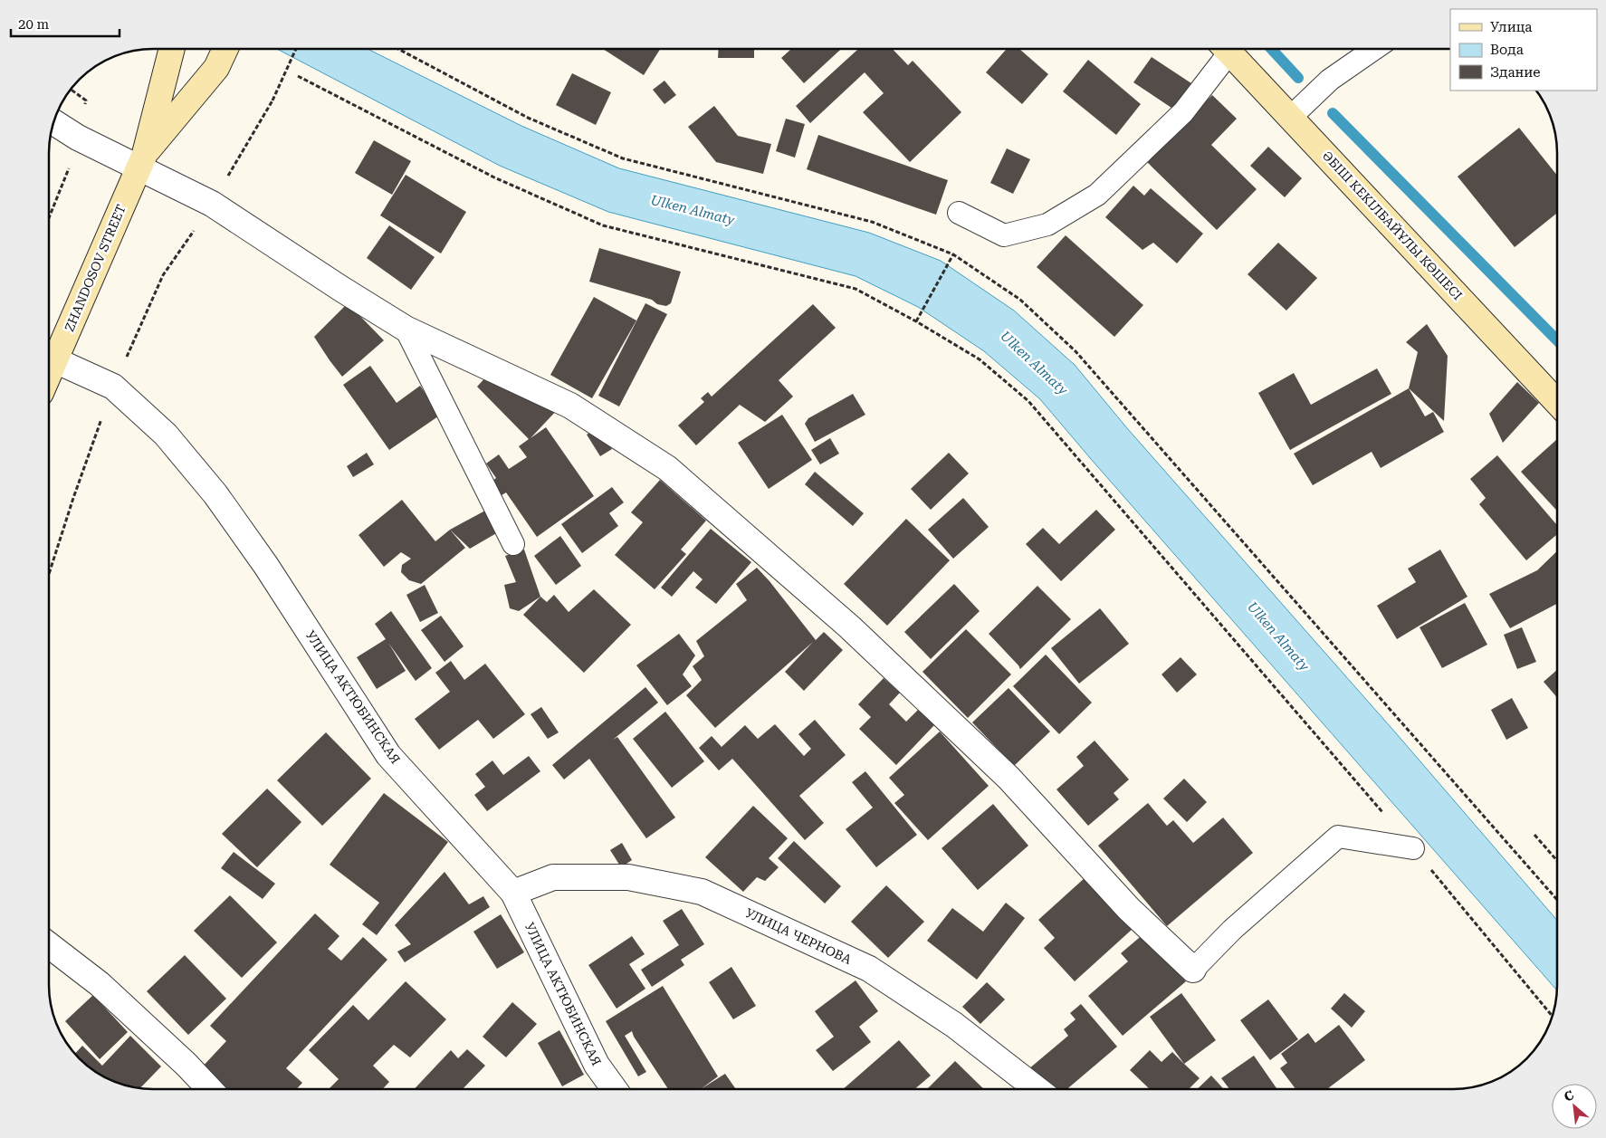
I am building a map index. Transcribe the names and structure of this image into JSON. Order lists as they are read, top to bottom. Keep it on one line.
{"streets":{"main road":["ӘБІШ КЕКІЛБАЙҰЛЫ КӨШЕСІ","ZHANDOSOV STREET"],"street":["УЛИЦА АКТЮБИНСКАЯ","УЛИЦА ЧЕРНОВА"]},"crossings":[["ZHANDOSOV STREET","УЛИЦА АКТЮБИНСКАЯ"],["УЛИЦА АКТЮБИНСКАЯ","УЛИЦА ЧЕРНОВА"]],"water":["Ulken Almaty"],"legend":["Улица","Вода","Здание"],"scale_bar":"20 m","north":"top left"}
